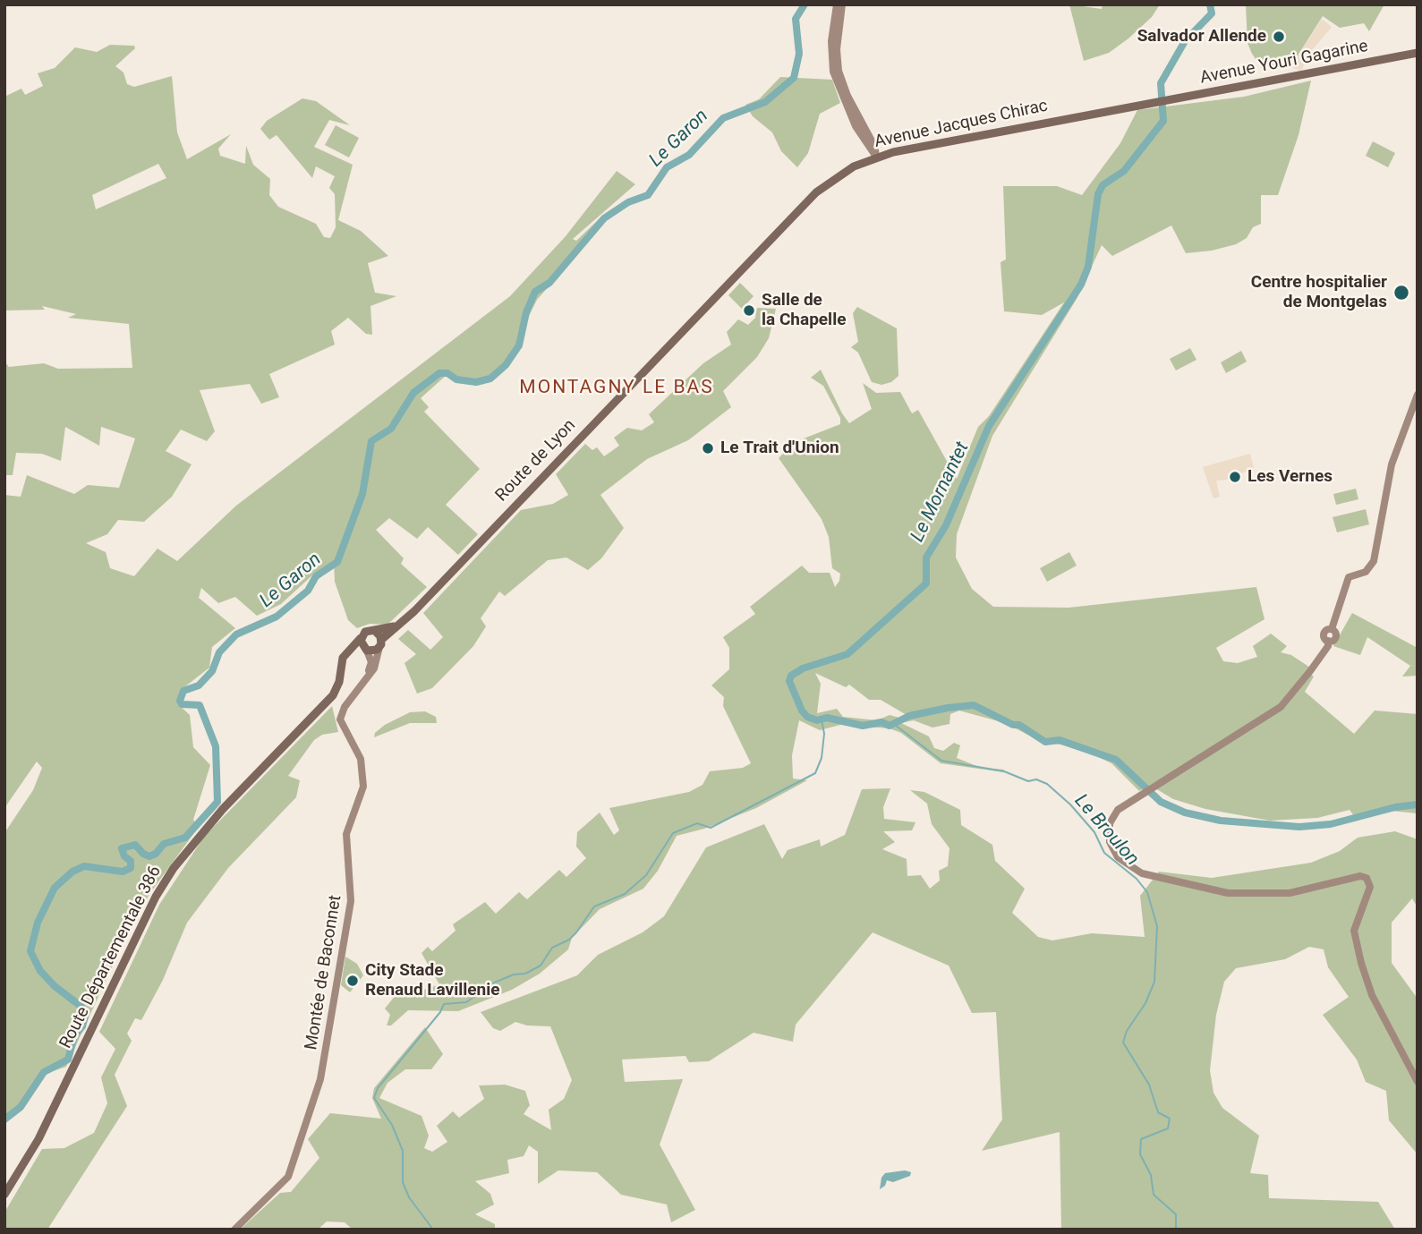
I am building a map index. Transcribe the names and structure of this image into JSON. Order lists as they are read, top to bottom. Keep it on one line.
{"streets":{"main road":["Avenue Youri Gagarine","Avenue Jacques Chirac","Route de Lyon","Route Départementale 386"],"street":["Montée de Baconnet"]},"crossings":[["Avenue Youri Gagarine","Avenue Jacques Chirac"],["Avenue Jacques Chirac","Route de Lyon"],["Route de Lyon","Route Départementale 386"],["Route de Lyon","Montée de Baconnet"]],"districts":["MONTAGNY LE BAS"],"water":["Le Garon","Le Mornantet","Le Broulon"],"places":["Salvador Allende","Centre hospitalier de Montgelas","Salle de la Chapelle","Le Trait d'Union","Les Vernes","City Stade Renaud Lavillenie"]}
